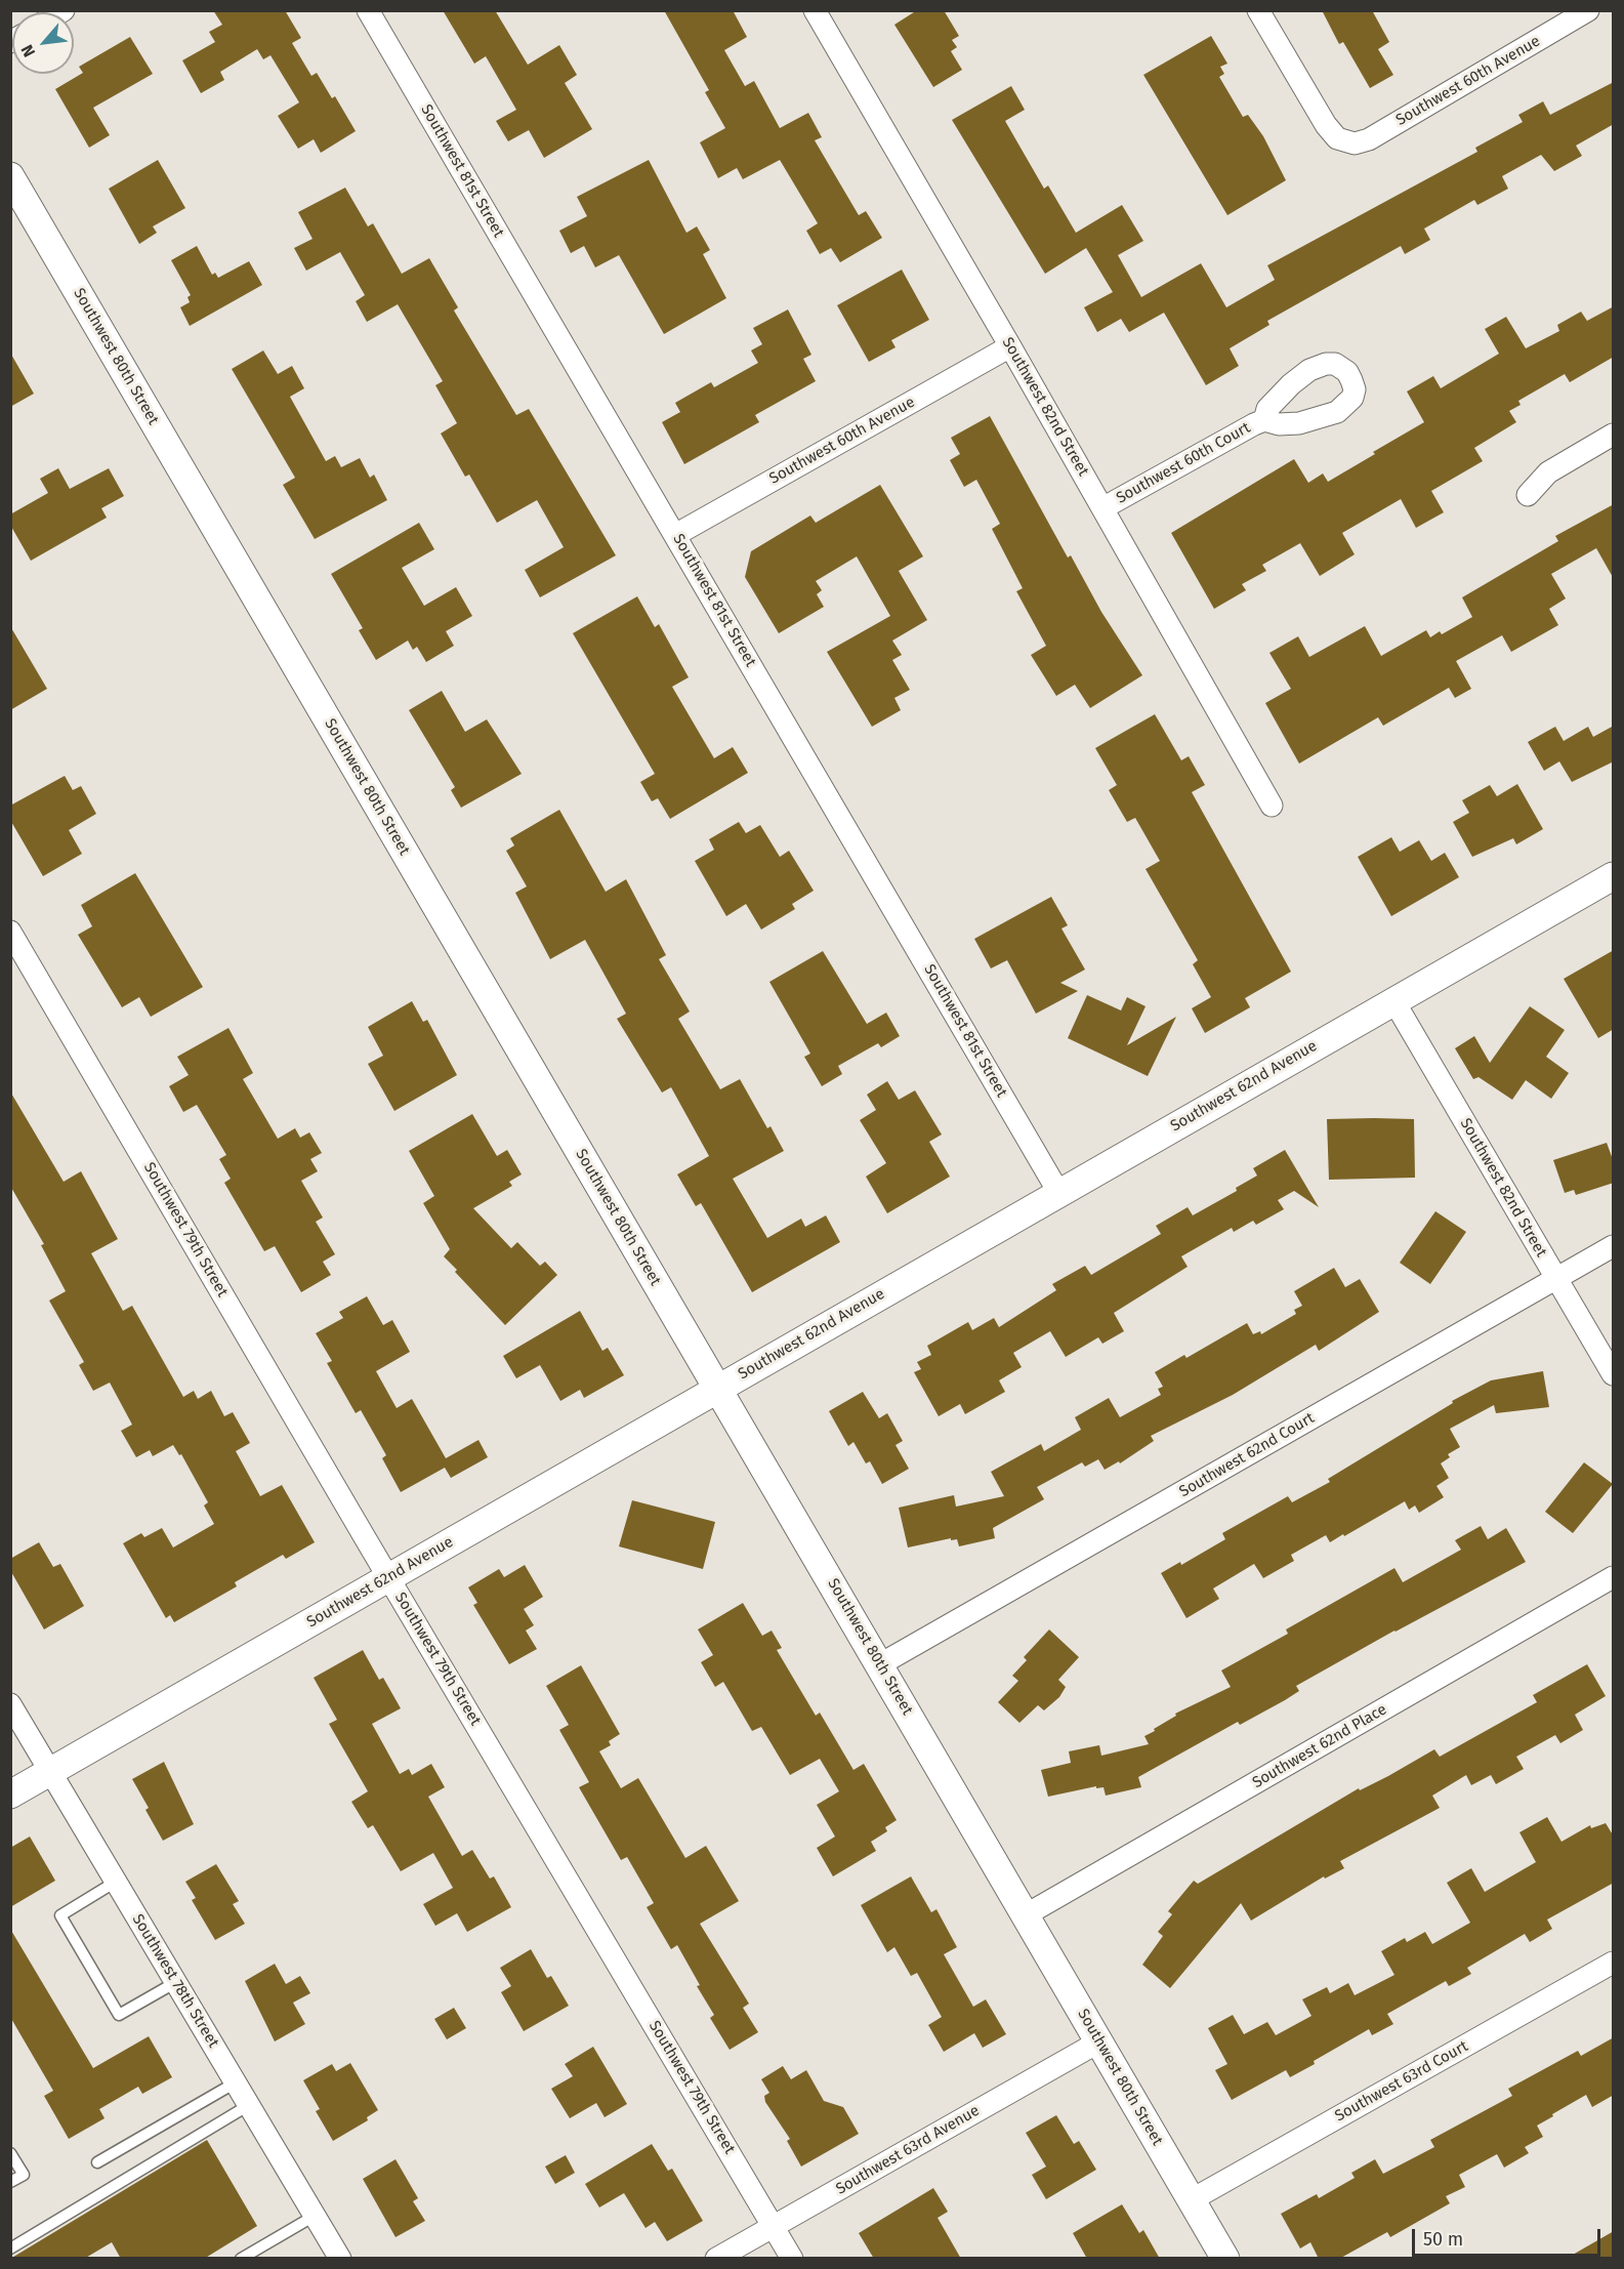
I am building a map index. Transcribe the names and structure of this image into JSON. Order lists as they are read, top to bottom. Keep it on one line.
{"streets":{"street":["Southwest 60th Avenue","Southwest 81st Street","Southwest 80th Street","Southwest 82nd Street","Southwest 60th Court","Southwest 62nd Avenue","Southwest 79th Street","Southwest 62nd Court","Southwest 62nd Place","Southwest 78th Street","Southwest 63rd Court","Southwest 63rd Avenue"]},"crossings":[["Southwest 60th Avenue","Southwest 81st Street"],["Southwest 60th Avenue","Southwest 82nd Street"],["Southwest 81st Street","Southwest 62nd Avenue"],["Southwest 80th Street","Southwest 62nd Avenue"],["Southwest 80th Street","Southwest 62nd Court"],["Southwest 80th Street","Southwest 62nd Place"],["Southwest 80th Street","Southwest 63rd Court"],["Southwest 80th Street","Southwest 63rd Avenue"],["Southwest 82nd Street","Southwest 60th Court"],["Southwest 82nd Street","Southwest 62nd Avenue"],["Southwest 82nd Street","Southwest 62nd Court"],["Southwest 62nd Avenue","Southwest 79th Street"],["Southwest 62nd Avenue","Southwest 78th Street"],["Southwest 79th Street","Southwest 63rd Avenue"]],"scale_bar":"50 m","north":"bottom left"}
